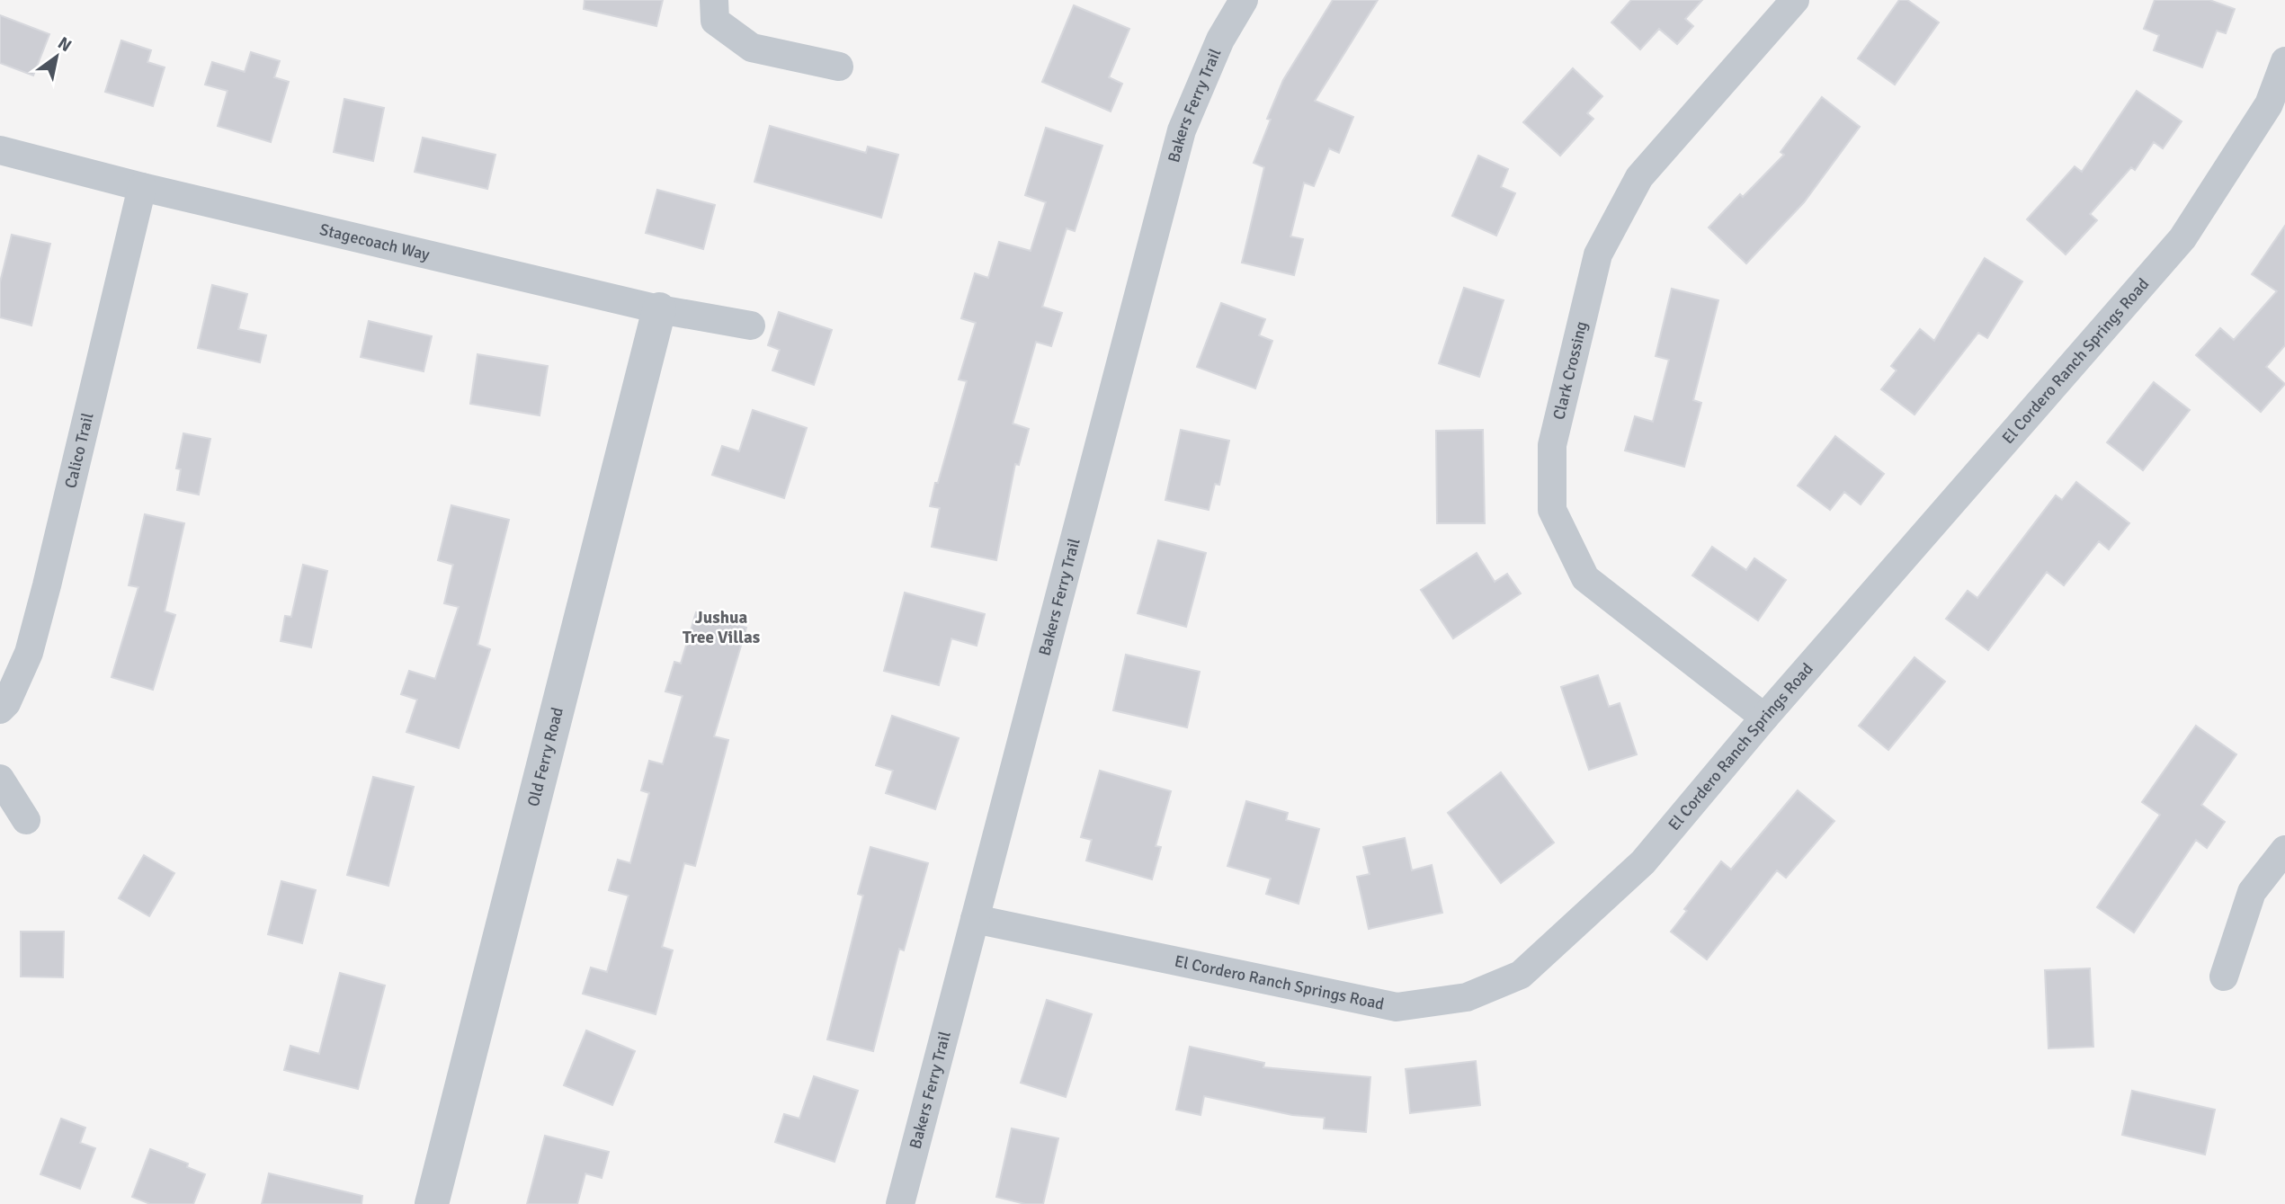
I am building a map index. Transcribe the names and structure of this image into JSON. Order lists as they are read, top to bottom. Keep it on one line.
{"streets":{"street":["Bakers Ferry Trail","Stagecoach Way","El Cordero Ranch Springs Road","Clark Crossing","Calico Trail","Old Ferry Road"]},"crossings":[["Bakers Ferry Trail","El Cordero Ranch Springs Road"],["Stagecoach Way","Calico Trail"],["Stagecoach Way","Old Ferry Road"],["El Cordero Ranch Springs Road","Clark Crossing"]],"districts":["Jushua Tree Villas"],"north":"top right"}
